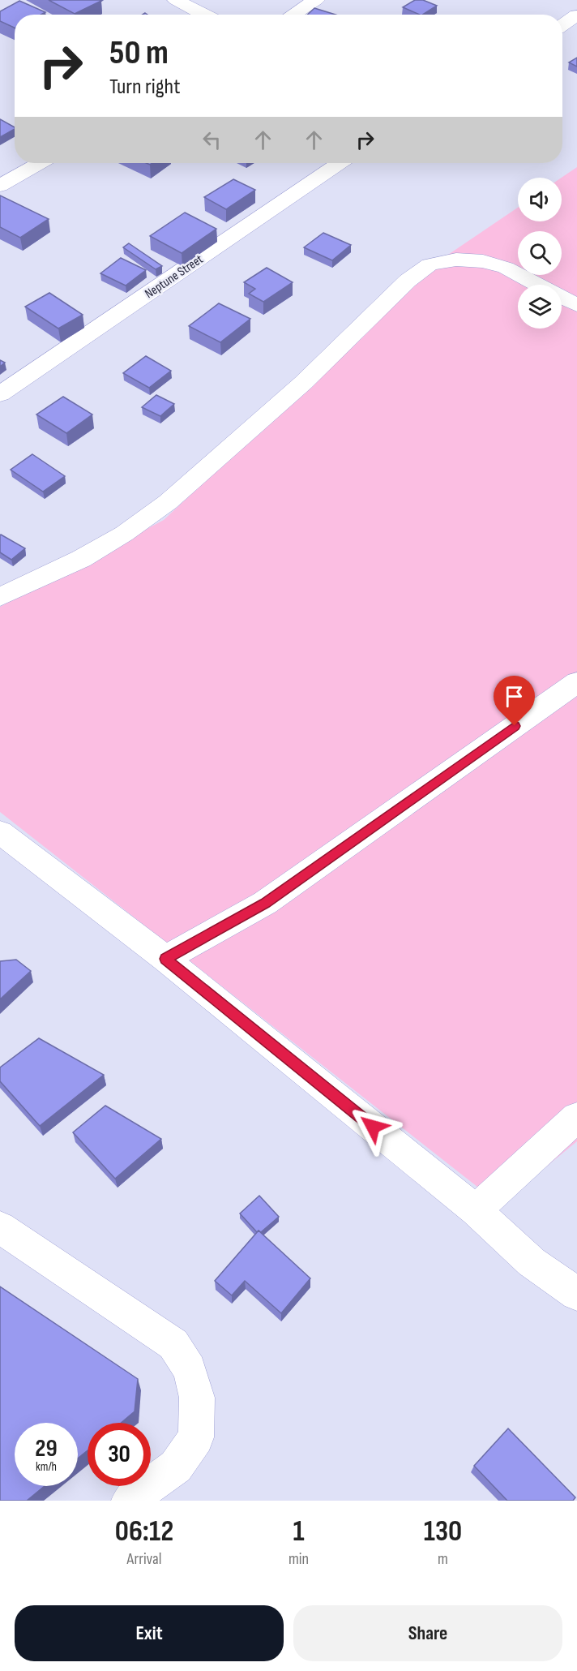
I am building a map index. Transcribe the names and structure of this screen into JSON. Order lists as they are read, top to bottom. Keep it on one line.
{"streets":{"street":["Neptune Street"]},"page":{"turn":["50 m","Turn right"],"speed":"29 km/h","limit":"30","eta":["06:12","Arrival","1","min","130","m"],"buttons":["Exit","Share"]}}
